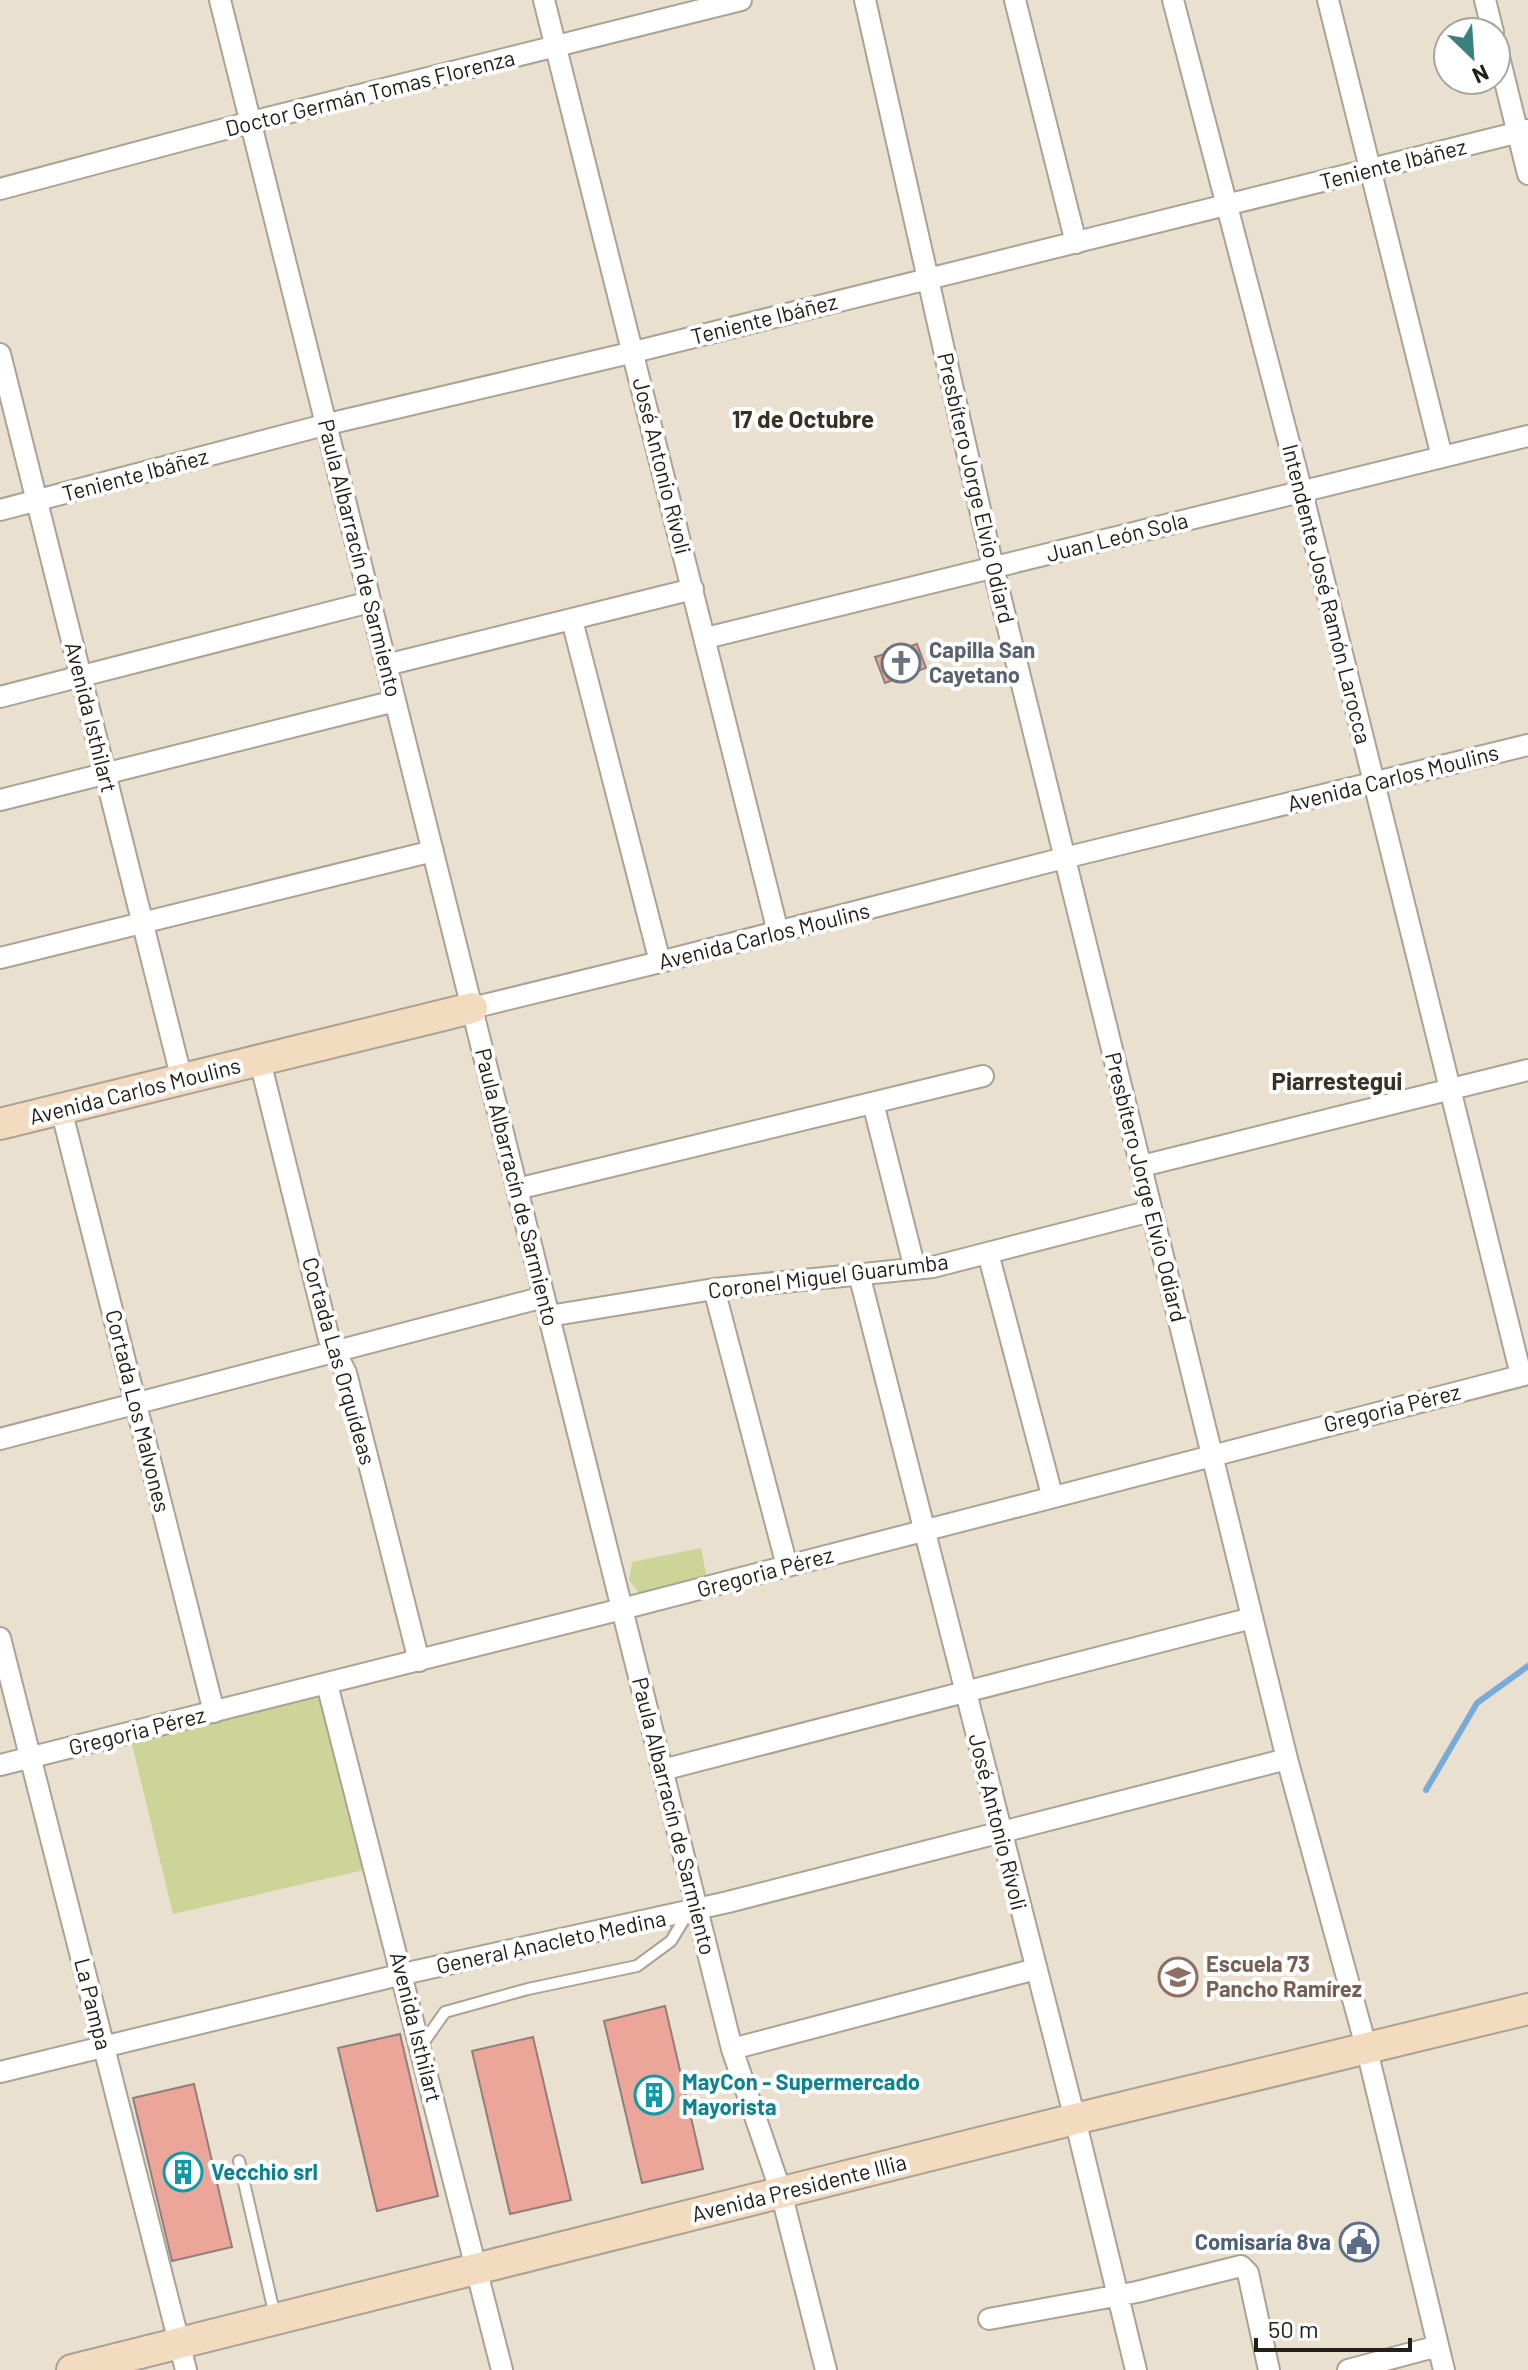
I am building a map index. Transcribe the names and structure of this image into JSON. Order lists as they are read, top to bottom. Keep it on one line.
{"streets":{"main road":["Avenida Carlos Moulins","Avenida Presidente Illia"],"street":["Doctor Germán Tomas Florenza","Teniente Ibáñez","José Antonio Rívoli","Presbítero Jorge Elvio Odiard","Juan León Sola","Paula Albarracín de Sarmiento","Intendente José Ramón Larocca","Avenida Isthilart","Coronel Miguel Guarumba","Cortada Las Orquídeas","Gregoria Pérez","Cortada Los Malvones","General Anacleto Medina","La Pampa"]},"crossings":[["Doctor Germán Tomas Florenza","José Antonio Rívoli"],["Doctor Germán Tomas Florenza","Paula Albarracín de Sarmiento"],["Teniente Ibáñez","José Antonio Rívoli"],["Teniente Ibáñez","Presbítero Jorge Elvio Odiard"],["Teniente Ibáñez","Paula Albarracín de Sarmiento"],["Teniente Ibáñez","Intendente José Ramón Larocca"],["Teniente Ibáñez","Avenida Isthilart"],["José Antonio Rívoli","Juan León Sola"],["José Antonio Rívoli","Avenida Carlos Moulins"],["José Antonio Rívoli","Coronel Miguel Guarumba"],["José Antonio Rívoli","Gregoria Pérez"],["José Antonio Rívoli","General Anacleto Medina"],["José Antonio Rívoli","Avenida Presidente Illia"],["Presbítero Jorge Elvio Odiard","Juan León Sola"],["Presbítero Jorge Elvio Odiard","Avenida Carlos Moulins"],["Presbítero Jorge Elvio Odiard","Coronel Miguel Guarumba"],["Presbítero Jorge Elvio Odiard","Gregoria Pérez"],["Presbítero Jorge Elvio Odiard","General Anacleto Medina"],["Presbítero Jorge Elvio Odiard","Avenida Presidente Illia"],["Juan León Sola","Intendente José Ramón Larocca"],["Paula Albarracín de Sarmiento","Avenida Carlos Moulins"],["Paula Albarracín de Sarmiento","Coronel Miguel Guarumba"],["Paula Albarracín de Sarmiento","Gregoria Pérez"],["Paula Albarracín de Sarmiento","General Anacleto Medina"],["Paula Albarracín de Sarmiento","Avenida Presidente Illia"],["Intendente José Ramón Larocca","Avenida Carlos Moulins"],["Intendente José Ramón Larocca","Gregoria Pérez"],["Avenida Isthilart","Avenida Carlos Moulins"],["Avenida Isthilart","Gregoria Pérez"],["Avenida Isthilart","General Anacleto Medina"],["Avenida Isthilart","Avenida Presidente Illia"],["Avenida Carlos Moulins","Cortada Las Orquídeas"],["Avenida Carlos Moulins","Cortada Los Malvones"],["Coronel Miguel Guarumba","Cortada Las Orquídeas"],["Coronel Miguel Guarumba","Cortada Los Malvones"],["Cortada Las Orquídeas","Gregoria Pérez"],["Gregoria Pérez","Cortada Los Malvones"],["Gregoria Pérez","La Pampa"],["General Anacleto Medina","La Pampa"],["La Pampa","Avenida Presidente Illia"]],"districts":["17 de Octubre","Piarrestegui"],"places":{"church":["Capilla San Cayetano"],"school or university":["Escuela 73 Pancho Ramírez"],"building":["MayCon - Supermercado Mayorista","Vecchio srl"],"public building":["Comisaría 8va"]},"scale_bar":"50 m","north":"bottom right"}
